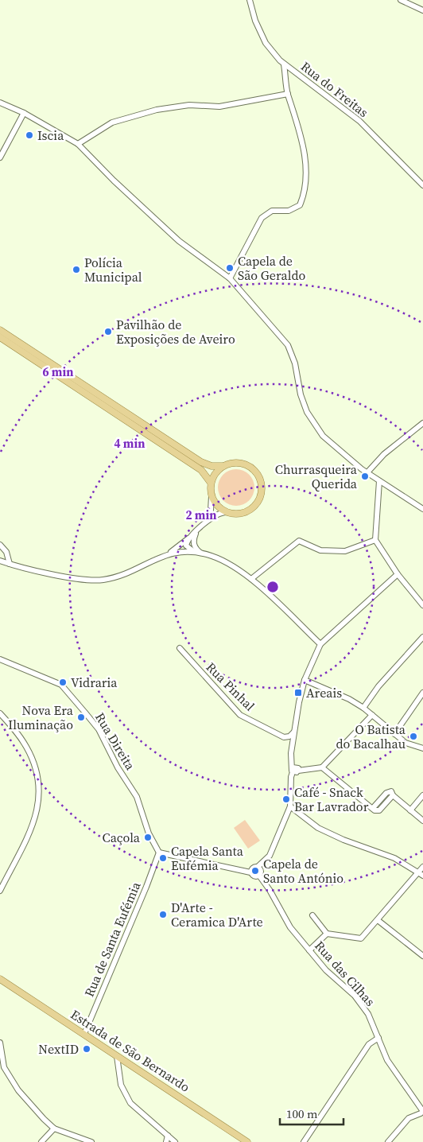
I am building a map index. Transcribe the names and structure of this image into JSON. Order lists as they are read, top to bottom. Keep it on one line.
{"streets":{"main road":["Estrada de São Bernardo"],"street":["Rua do Freitas","Rua Pinhal","Rua Direita","Rua de Santa Eufémia","Rua das Cilhas"]},"crossings":[["Rua Direita","Rua de Santa Eufémia"],["Rua de Santa Eufémia","Estrada de São Bernardo"]],"places":{"other":["Iscia","Capela de São Geraldo","Polícia Municipal","Pavilhão de Exposições de Aveiro","Churrasqueira Querida","Vidraria","Nova Era Iluminação","O Batista do Bacalhau","Café - Snack Bar Lavrador","Caçola","Capela Santa Eufémia","Capela de Santo António","D'Arte - Ceramica D'Arte","NextID"],"transit":["Areais"]},"scale_bar":"100 m","rings":["6 min","4 min","2 min"]}
